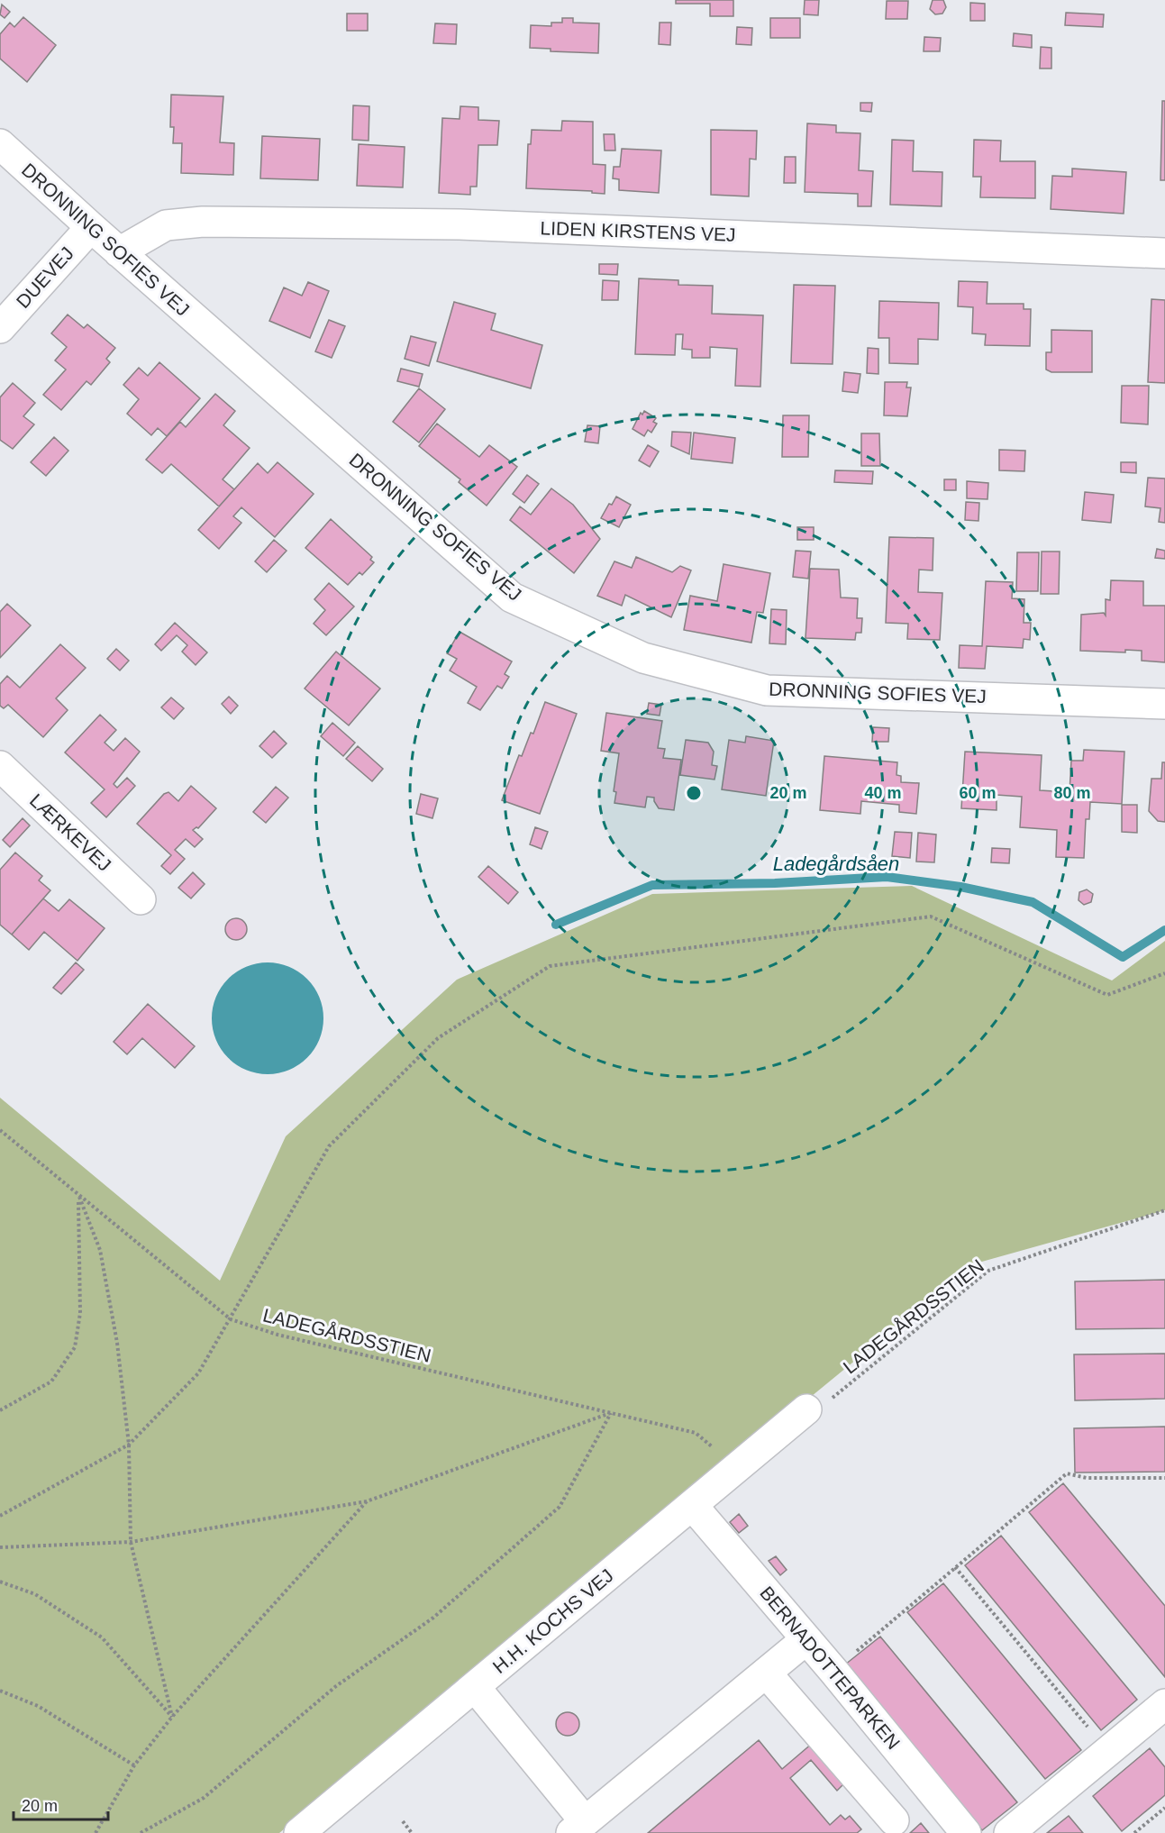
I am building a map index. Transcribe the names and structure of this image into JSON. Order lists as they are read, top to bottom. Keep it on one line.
{"streets":{"street":["LIDEN KIRSTENS VEJ","DRONNING SOFIES VEJ","DUEVEJ","LÆRKEVEJ","H.H. KOCHS VEJ","BERNADOTTEPARKEN"],"path":["LADEGÅRDSSTIEN"]},"crossings":[["LIDEN KIRSTENS VEJ","DRONNING SOFIES VEJ"],["DRONNING SOFIES VEJ","DUEVEJ"],["LADEGÅRDSSTIEN","H.H. KOCHS VEJ"],["H.H. KOCHS VEJ","BERNADOTTEPARKEN"]],"water":["Ladegårdsåen"],"scale_bar":"20 m","rings":["20 m","40 m","60 m","80 m"]}
